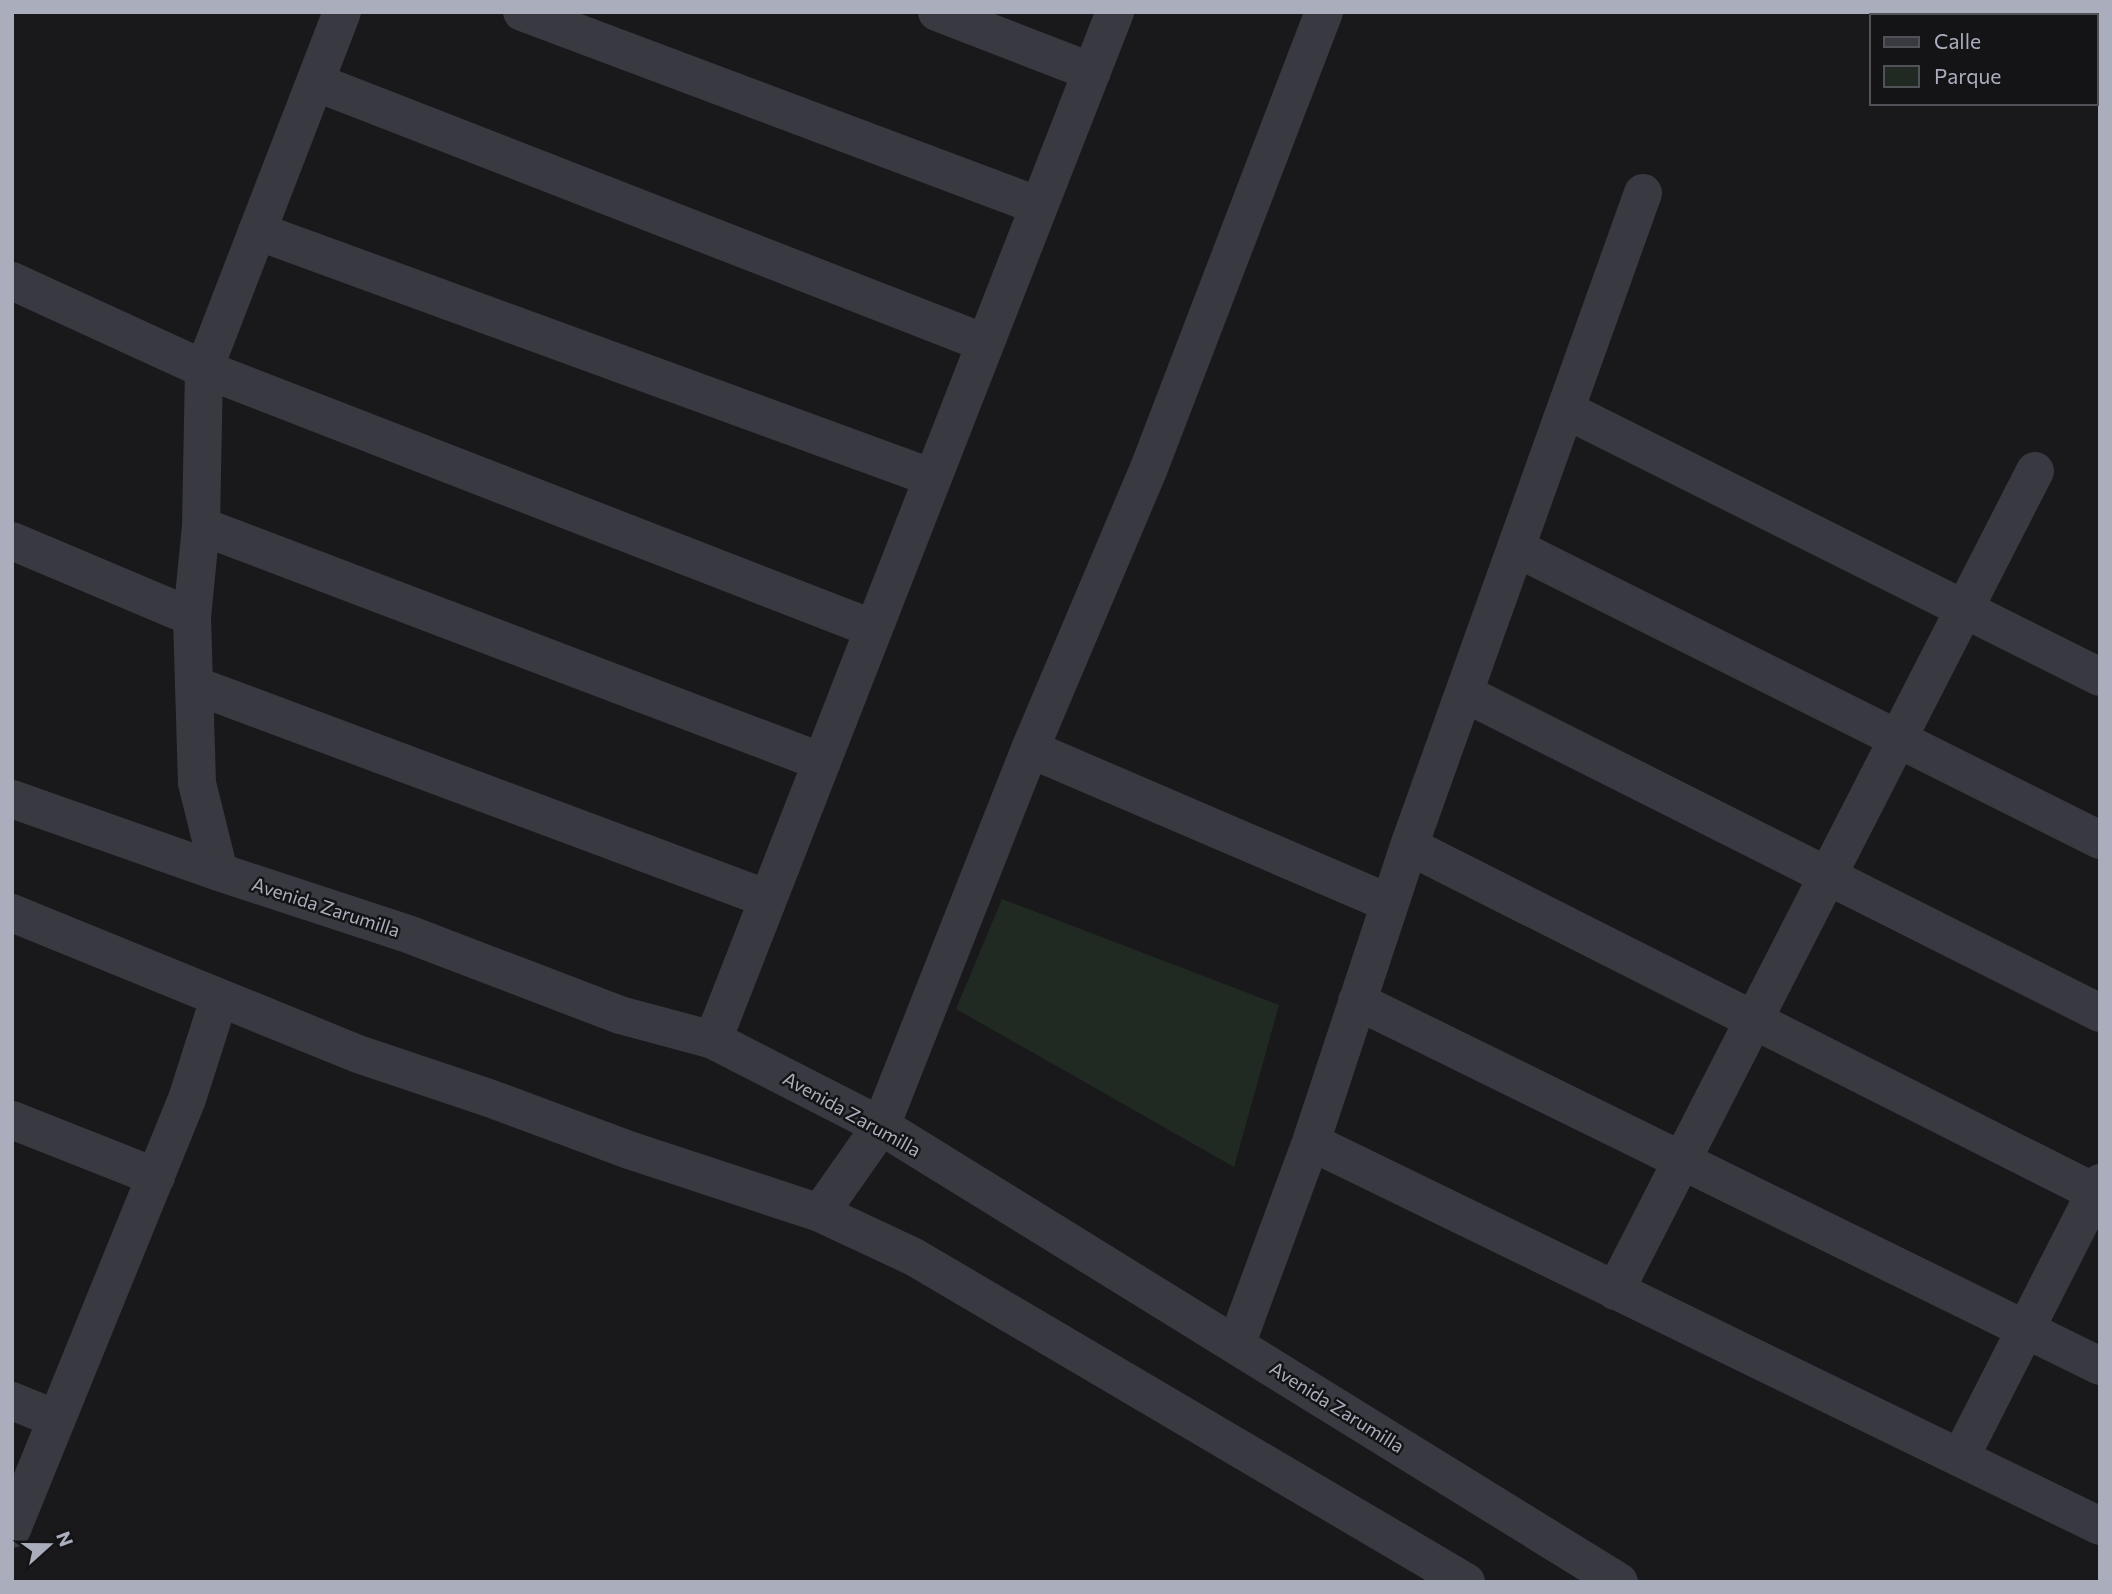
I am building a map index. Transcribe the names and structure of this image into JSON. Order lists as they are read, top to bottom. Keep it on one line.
{"streets":{"street":["Avenida Zarumilla"]},"legend":["Calle","Parque"],"north":"right"}
